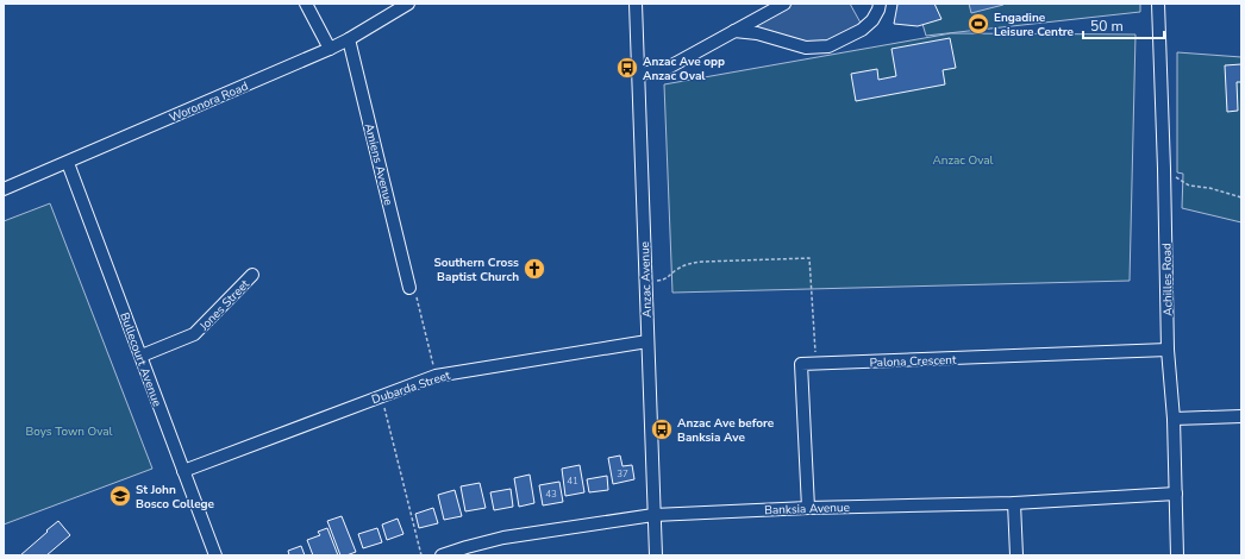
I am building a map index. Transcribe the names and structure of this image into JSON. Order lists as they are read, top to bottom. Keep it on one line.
{"streets":{"street":["Woronora Road","Amiens Avenue","Anzac Avenue","Achilles Road","Jones Street","Bullecourt Avenue","Palona Crescent","Dubarda Street","Banksia Avenue"]},"crossings":[["Woronora Road","Amiens Avenue"],["Woronora Road","Bullecourt Avenue"],["Anzac Avenue","Dubarda Street"],["Anzac Avenue","Banksia Avenue"],["Achilles Road","Palona Crescent"],["Achilles Road","Banksia Avenue"],["Jones Street","Bullecourt Avenue"],["Bullecourt Avenue","Dubarda Street"],["Palona Crescent","Banksia Avenue"]],"parks":["Anzac Oval","Boys Town Oval"],"places":{"sports":["Engadine Leisure Centre"],"bus stop":["Anzac Ave opp Anzac Oval","Anzac Ave before Banksia Ave"],"church":["Southern Cross Baptist Church"],"school or university":["St John Bosco College"]},"house_numbers":["37","41","43"],"scale_bar":"50 m"}
